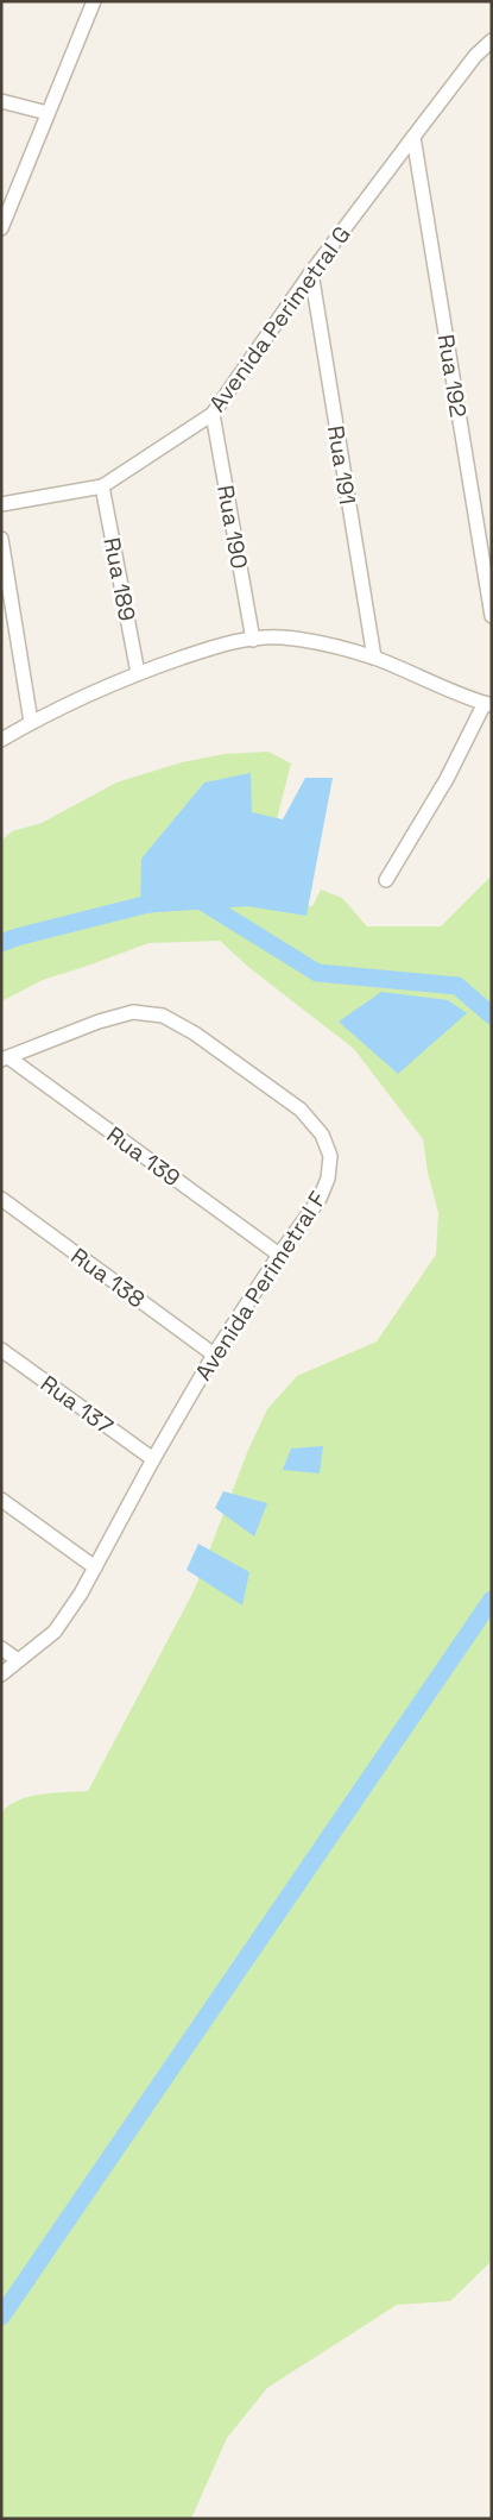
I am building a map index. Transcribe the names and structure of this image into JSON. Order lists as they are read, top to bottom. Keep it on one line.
{"streets":{"street":["Avenida Perimetral G","Rua 192","Rua 191","Rua 190","Rua 189","Rua 139","Rua 138","Avenida Perimetral F","Rua 137"]},"crossings":[["Avenida Perimetral G","Rua 192"],["Avenida Perimetral G","Rua 191"],["Avenida Perimetral G","Rua 190"],["Avenida Perimetral G","Rua 189"],["Rua 139","Avenida Perimetral F"],["Rua 138","Avenida Perimetral F"],["Avenida Perimetral F","Rua 137"]]}
